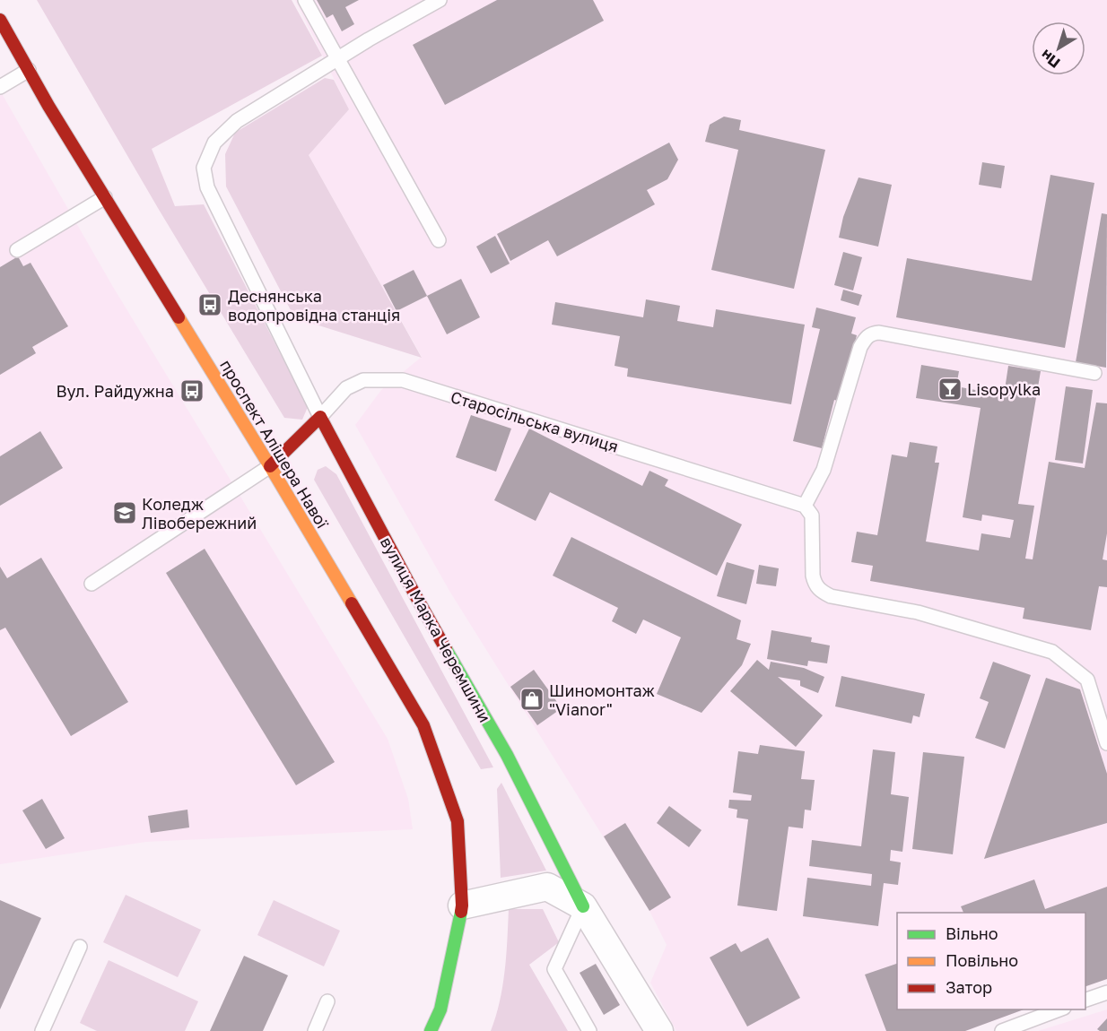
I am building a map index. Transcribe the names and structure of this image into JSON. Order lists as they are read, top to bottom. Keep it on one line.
{"streets":{"street":["проспект Алішера Навої","вулиця Марка Черемшини"],"lane":["Старосільська вулиця"]},"crossings":[["Старосільська вулиця","вулиця Марка Черемшини"],["проспект Алішера Навої","вулиця Марка Черемшини"]],"places":{"bus stop":["Деснянська водопровідна станція","Вул. Райдужна"],"bar":["Lisopylka"],"school or university":["Коледж Лівобережний"],"shop":["Шиномонтаж \"Vianor\""]},"legend":["Вільно","Повільно","Затор"],"north":"bottom left"}
